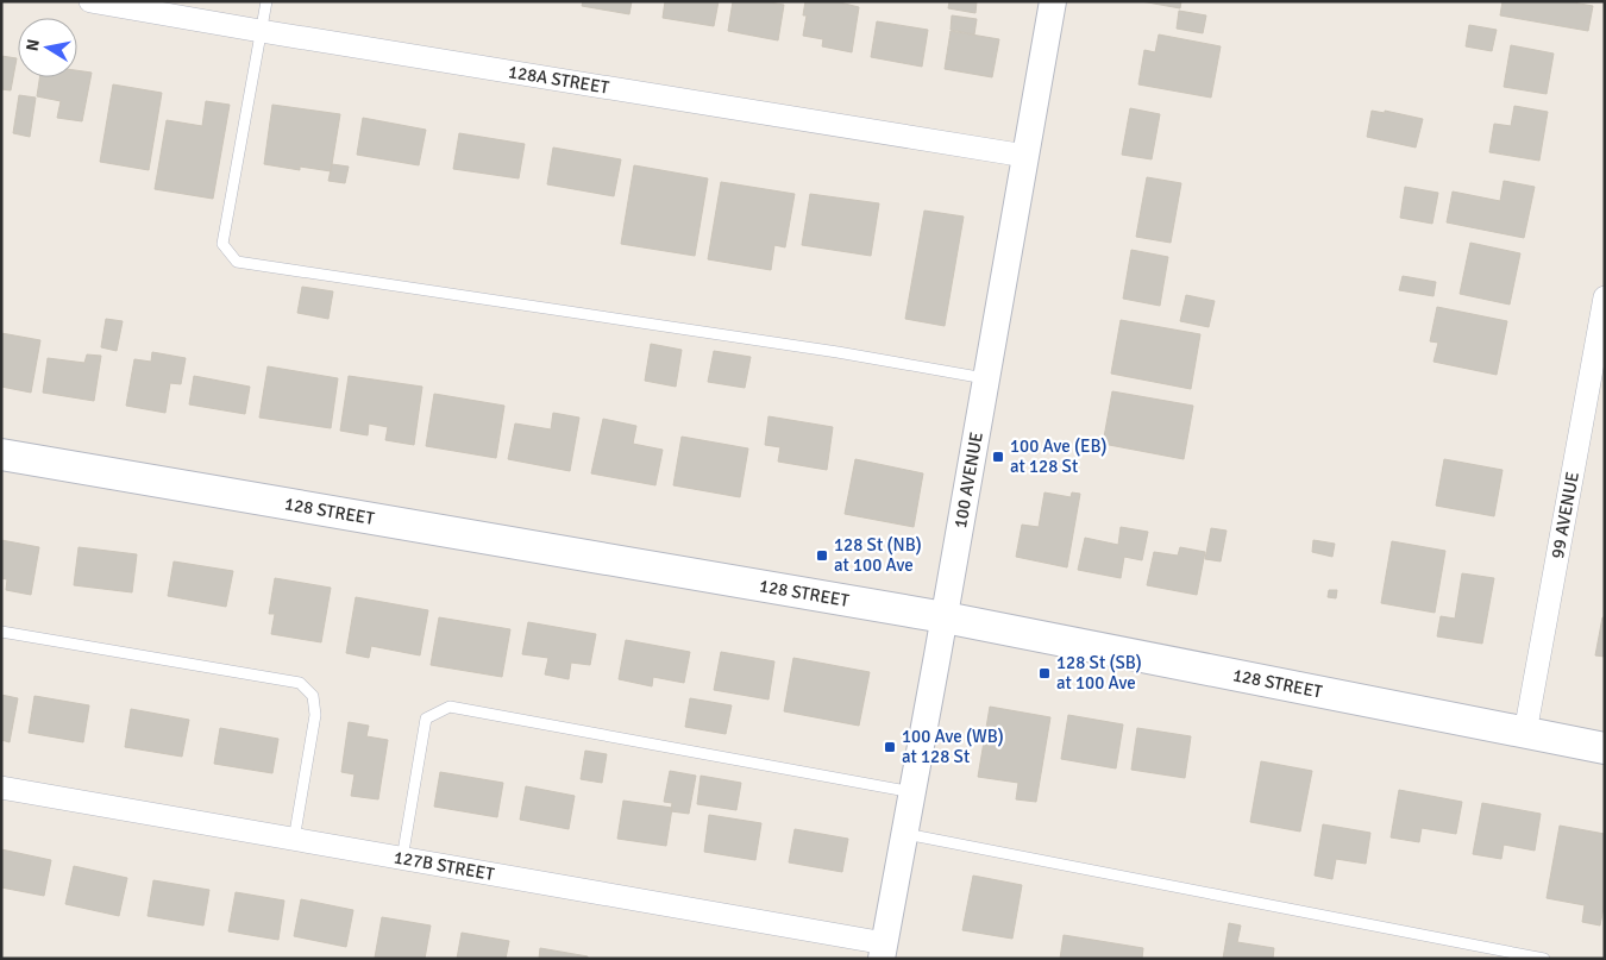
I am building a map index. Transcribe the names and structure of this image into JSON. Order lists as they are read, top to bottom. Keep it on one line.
{"streets":{"main road":["128 STREET"],"street":["128A STREET","100 AVENUE","99 AVENUE","127B STREET"]},"crossings":[["128A STREET","100 AVENUE"],["100 AVENUE","128 STREET"],["100 AVENUE","127B STREET"],["128 STREET","99 AVENUE"]],"places":{"transit":["100 Ave (EB) at 128 St","128 St (NB) at 100 Ave","128 St (SB) at 100 Ave","100 Ave (WB) at 128 St"]},"north":"left"}
